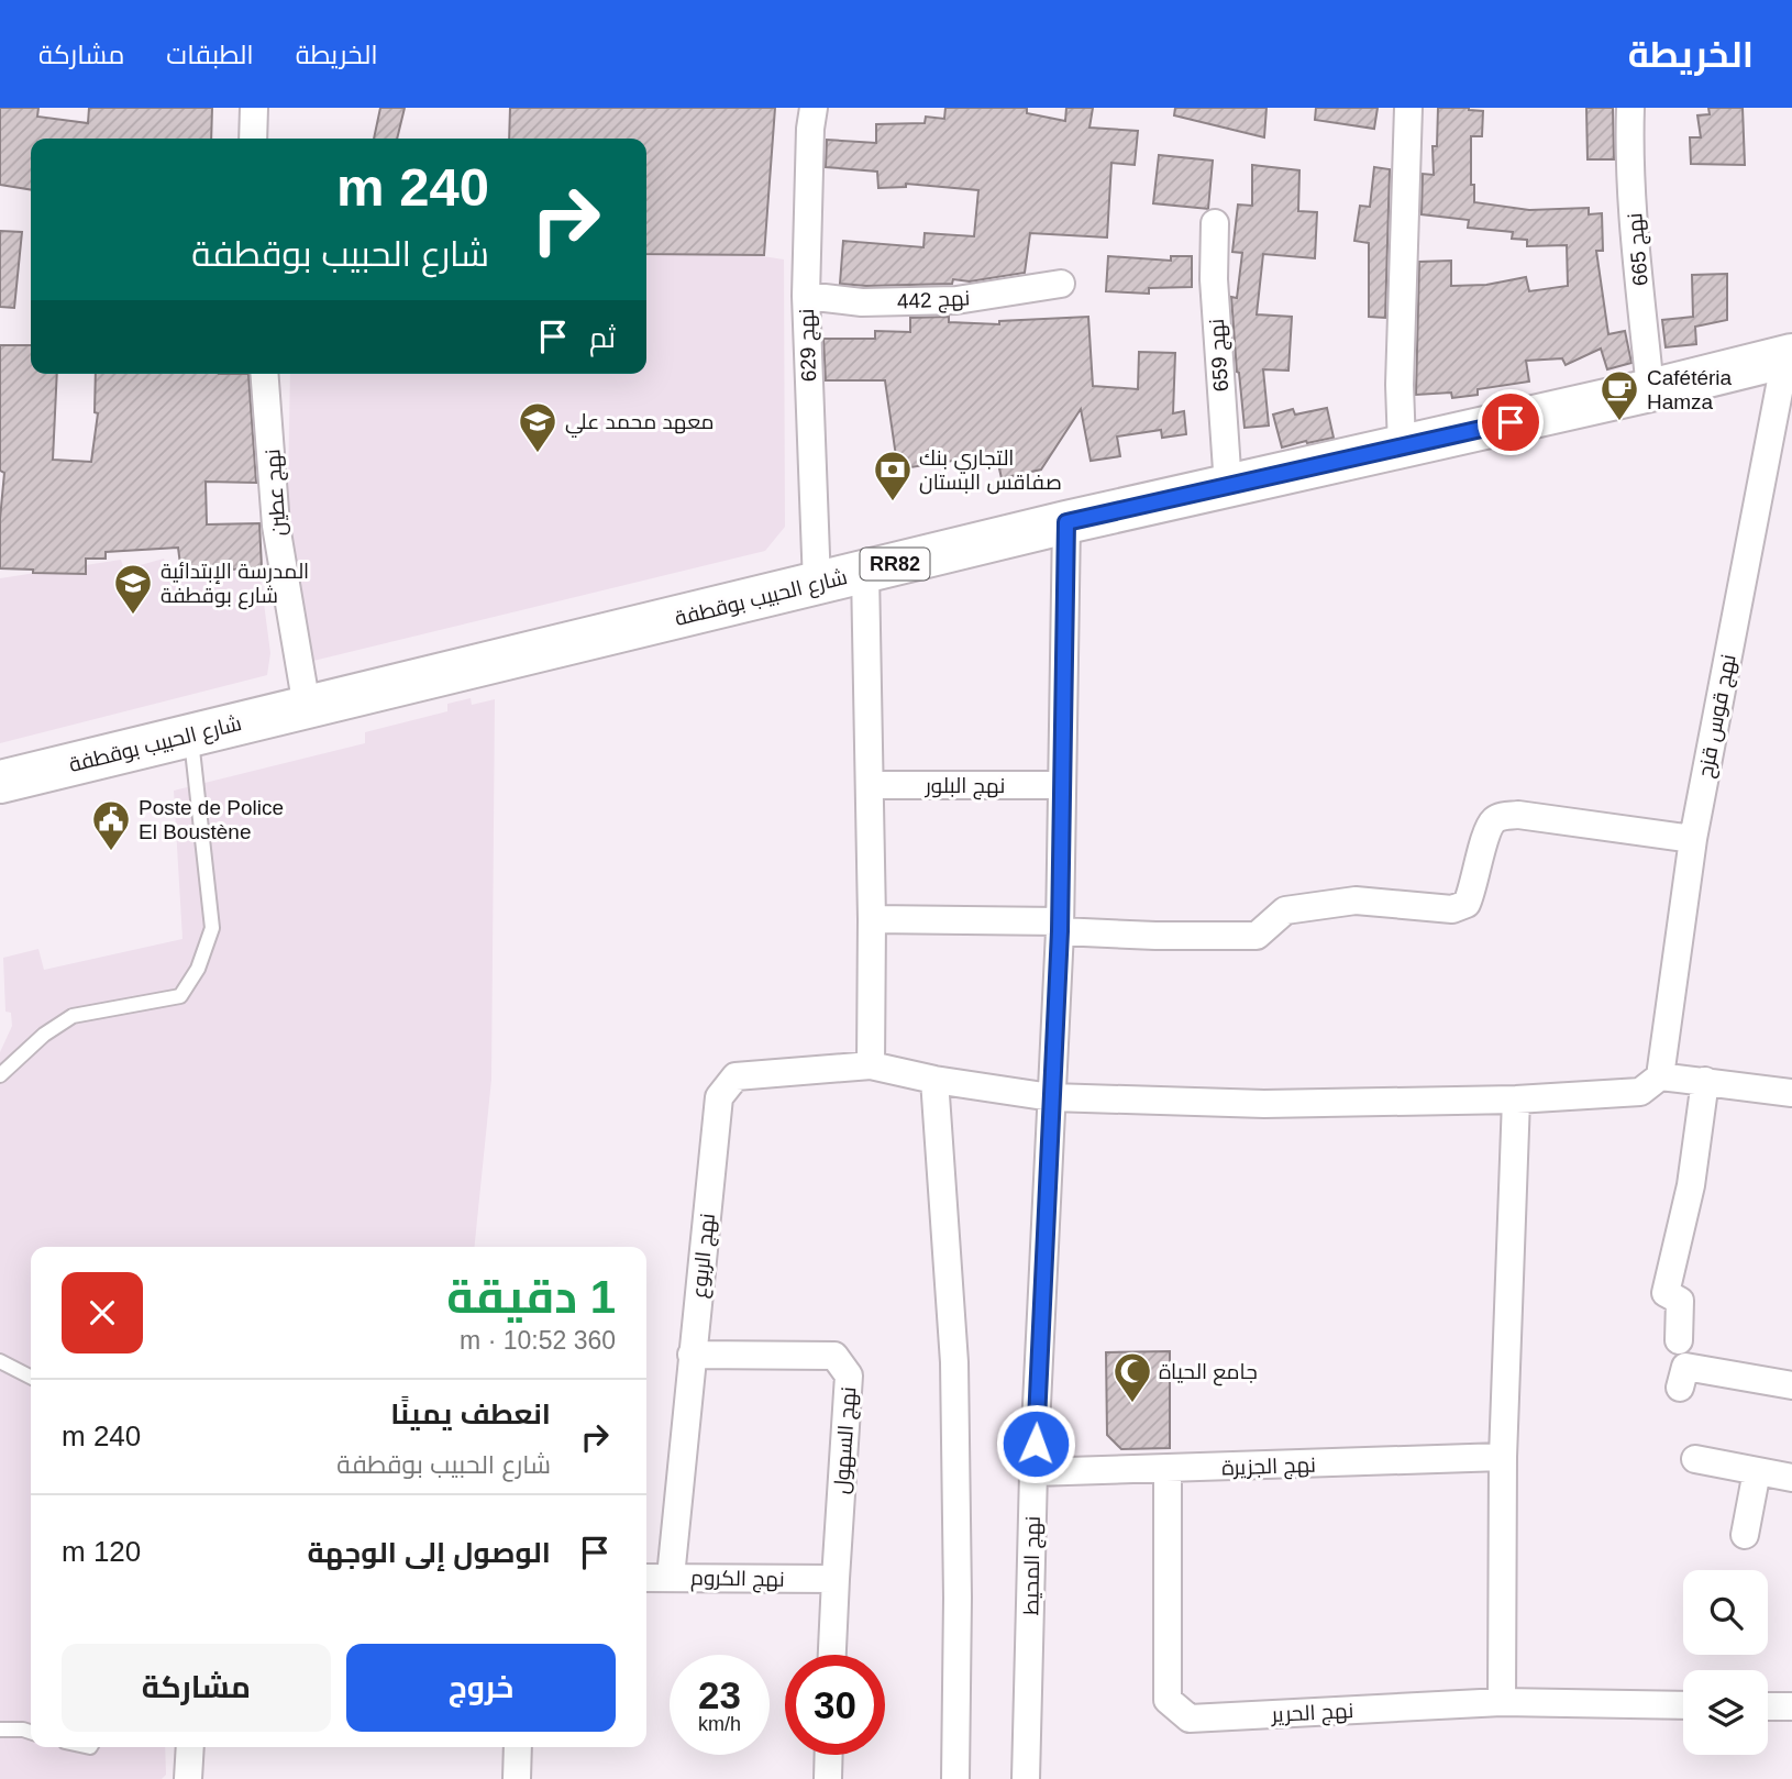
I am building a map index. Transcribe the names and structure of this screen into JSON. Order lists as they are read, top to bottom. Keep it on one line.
{"streets":{"main road":["RR82","شارع الحبيب بوقطفة"],"street":["نهج 665","نهج 442","نهج 629","نهج 659","نهج عطين","نهج قوس قزح","نهج البلور","نهج الربوع","نهج السهول","نهج الجزيرة","نهج المحيط","نهج الكروم","نهج الحرير"]},"crossings":[["نهج 665","شارع الحبيب بوقطفة"],["نهج 442","نهج 629"],["نهج 629","شارع الحبيب بوقطفة"],["نهج 659","شارع الحبيب بوقطفة"],["نهج عطين","شارع الحبيب بوقطفة"],["شارع الحبيب بوقطفة","نهج قوس قزح"],["شارع الحبيب بوقطفة","نهج المحيط"],["نهج قوس قزح","نهج الربوع"],["نهج البلور","نهج المحيط"],["نهج الربوع","نهج السهول"],["نهج الربوع","نهج المحيط"],["نهج الربوع","نهج الكروم"],["نهج السهول","نهج الكروم"],["نهج الجزيرة","نهج المحيط"],["نهج الجزيرة","نهج الحرير"]],"places":{"cafe":["Cafétéria Hamza"],"school or university":["معهد محمد علي","المدرسة الإبتدائية شارع بوقطفة"],"bank":["التجاري بنك صفاقس البستان"],"public building":["Poste de Police El Boustène"],"mosque":["جامع الحياة"]},"page":{"header":"الخريطة","nav":["الخريطة","الطبقات","مشاركة"],"turn":["240 m","شارع الحبيب بوقطفة"],"then":"ثم","heading":["1 دقيقة","360 m · 10:52"],"list":[{"name":"انعطف يمينًا","note":"شارع الحبيب بوقطفة","value":"240 m"},{"name":"الوصول إلى الوجهة","value":"120 m"}],"buttons":["خروج","مشاركة"],"speed":"23 km/h","limit":"30"}}
